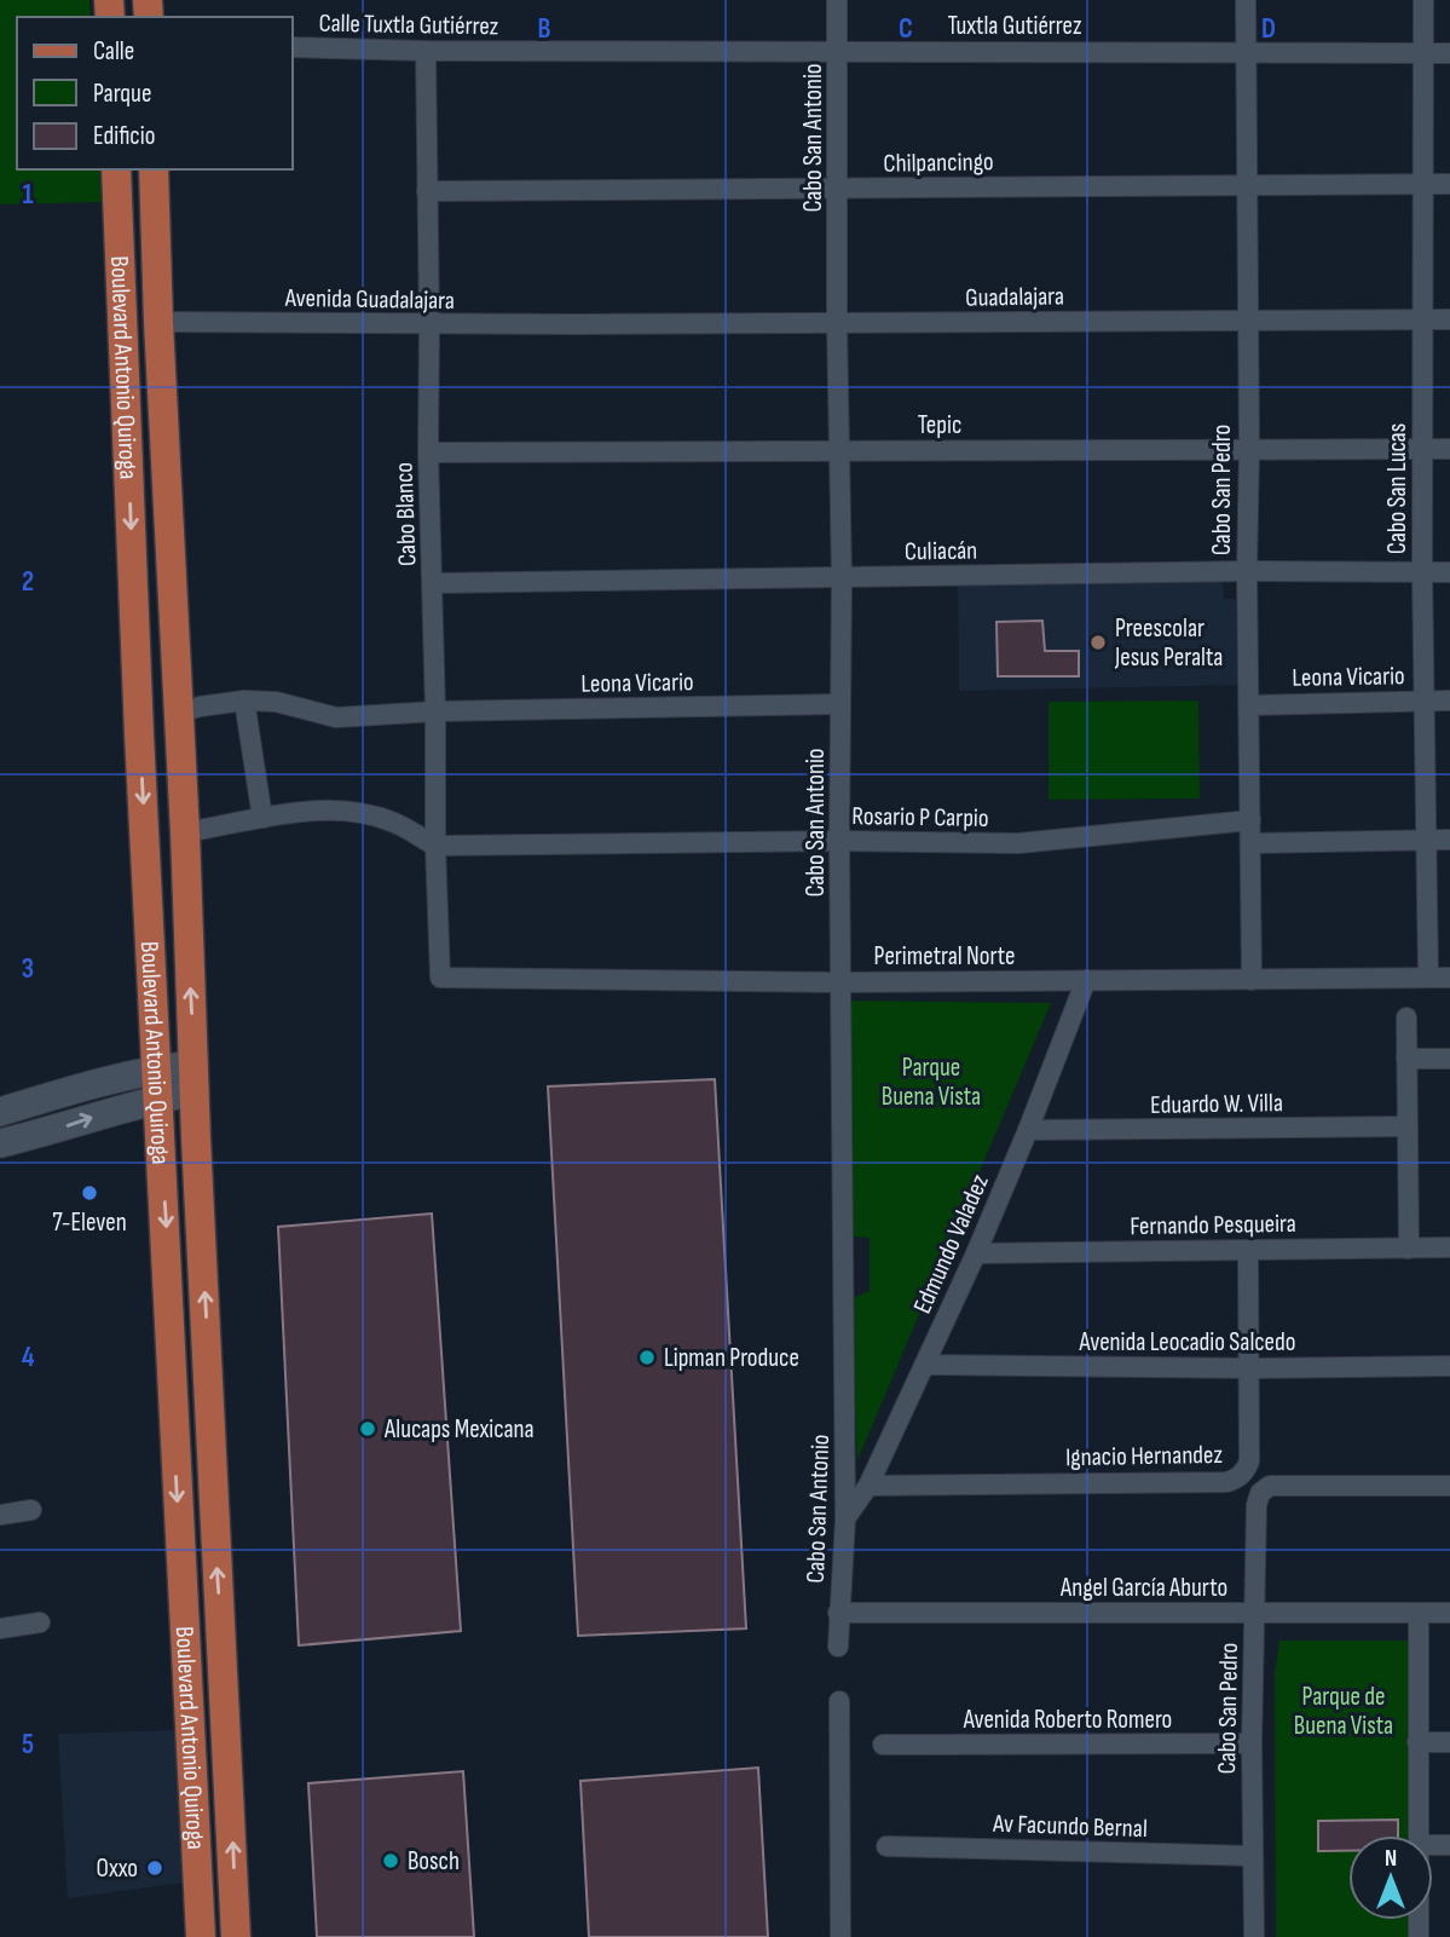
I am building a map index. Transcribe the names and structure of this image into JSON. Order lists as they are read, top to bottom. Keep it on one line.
{"streets":{"main road":["Boulevard Antonio Quiroga"],"street":["Calle Tuxtla Gutiérrez","Tuxtla Gutiérrez","Cabo San Antonio","Chilpancingo","Guadalajara","Avenida Guadalajara","Tepic","Cabo San Lucas","Cabo San Pedro","Cabo Blanco","Culiacán","Leona Vicario","Rosario P Carpio","Perimetral Norte","Eduardo W. Villa","Fernando Pesqueira","Edmundo Valadez","Avenida Leocadio Salcedo","Ignacio Hernandez","Angel García Aburto","Avenida Roberto Romero","Av Facundo Bernal"]},"crossings":[["Calle Tuxtla Gutiérrez","Tuxtla Gutiérrez"],["Calle Tuxtla Gutiérrez","Cabo Blanco"],["Tuxtla Gutiérrez","Cabo San Antonio"],["Tuxtla Gutiérrez","Cabo San Lucas"],["Tuxtla Gutiérrez","Cabo San Pedro"],["Cabo San Antonio","Chilpancingo"],["Cabo San Antonio","Guadalajara"],["Cabo San Antonio","Tepic"],["Cabo San Antonio","Culiacán"],["Cabo San Antonio","Leona Vicario"],["Cabo San Antonio","Rosario P Carpio"],["Cabo San Antonio","Perimetral Norte"],["Cabo San Antonio","Edmundo Valadez"],["Cabo San Antonio","Angel García Aburto"],["Chilpancingo","Cabo San Lucas"],["Chilpancingo","Cabo San Pedro"],["Chilpancingo","Cabo Blanco"],["Guadalajara","Avenida Guadalajara"],["Guadalajara","Cabo San Lucas"],["Guadalajara","Cabo San Pedro"],["Avenida Guadalajara","Boulevard Antonio Quiroga"],["Avenida Guadalajara","Cabo Blanco"],["Boulevard Antonio Quiroga","Leona Vicario"],["Tepic","Cabo San Lucas"],["Tepic","Cabo San Pedro"],["Tepic","Cabo Blanco"],["Cabo San Lucas","Culiacán"],["Cabo San Lucas","Leona Vicario"],["Cabo San Lucas","Perimetral Norte"],["Cabo San Pedro","Culiacán"],["Cabo San Pedro","Leona Vicario"],["Cabo San Pedro","Rosario P Carpio"],["Cabo San Pedro","Perimetral Norte"],["Cabo San Pedro","Angel García Aburto"],["Cabo San Pedro","Avenida Roberto Romero"],["Cabo San Pedro","Av Facundo Bernal"],["Cabo Blanco","Culiacán"],["Cabo Blanco","Leona Vicario"],["Cabo Blanco","Rosario P Carpio"],["Cabo Blanco","Perimetral Norte"],["Perimetral Norte","Edmundo Valadez"],["Eduardo W. Villa","Edmundo Valadez"],["Fernando Pesqueira","Edmundo Valadez"],["Fernando Pesqueira","Ignacio Hernandez"],["Edmundo Valadez","Avenida Leocadio Salcedo"],["Edmundo Valadez","Ignacio Hernandez"],["Avenida Leocadio Salcedo","Ignacio Hernandez"]],"parks":["Parque Buena Vista","Parque de Buena Vista"],"places":["Preescolar Jesus Peralta","7-Eleven","Lipman Produce","Alucaps Mexicana","Bosch","Oxxo"],"legend":["Calle","Parque","Edificio"],"north":"top","grid":{"columns":["B","C","D"],"rows":["1","2","3","4","5"]}}
